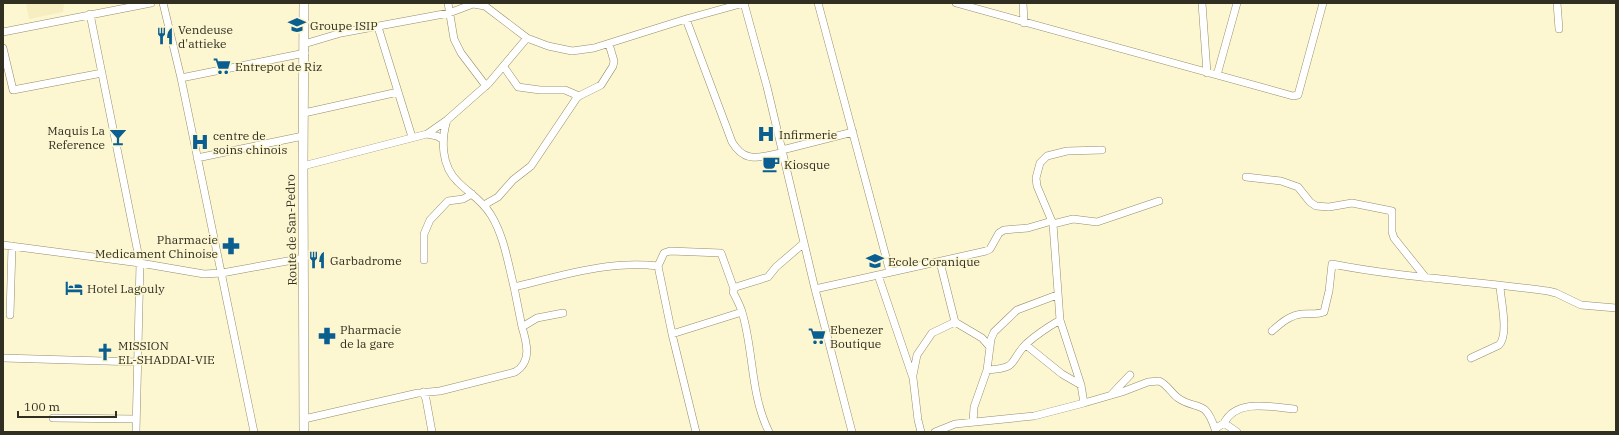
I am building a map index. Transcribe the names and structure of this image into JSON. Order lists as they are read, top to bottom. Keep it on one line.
{"streets":{"main road":["Route de San-Pedro"]},"places":{"school or university":["Groupe ISIP","Ecole Coranique"],"restaurant":["Vendeuse d'attieke","Garbadrome"],"supermarket":["Entrepot de Riz","Ebenezer Boutique"],"hospital":["Infirmerie","centre de soins chinois"],"bar":["Maquis La Reference"],"cafe":["Kiosque"],"pharmacy":["Pharmacie Medicament Chinoise","Pharmacie de la gare"],"hotel":["Hotel Lagouly"],"church":["MISSION EL-SHADDAI-VIE"]},"scale_bar":"100 m"}
